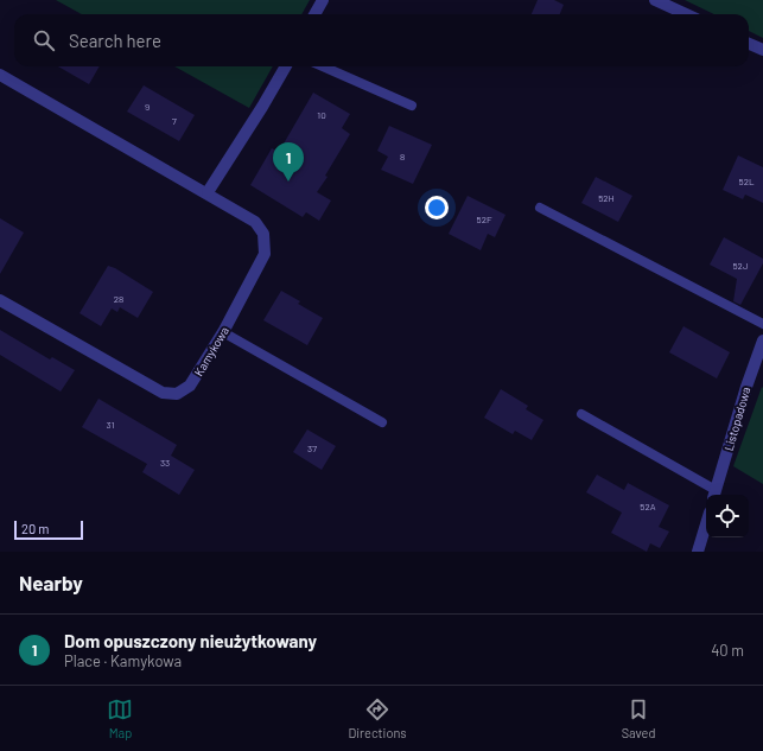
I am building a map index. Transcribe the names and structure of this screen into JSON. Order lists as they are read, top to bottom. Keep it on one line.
{"streets":{"street":["Kamykowa","Listopadowa"]},"house_numbers":["9","10","7","8","52L","52H","52F","52J","28","31","37","33","52A"],"scale_bar":"20 m","page":{"search":"Search here","pins":"1","scale":"20 m","heading":"Nearby","list":[{"mark":"1","name":"Dom opuszczony nieużytkowany","note":"Place · Kamykowa","value":"40 m"}],"nav":["Map","Directions","Saved"]}}
